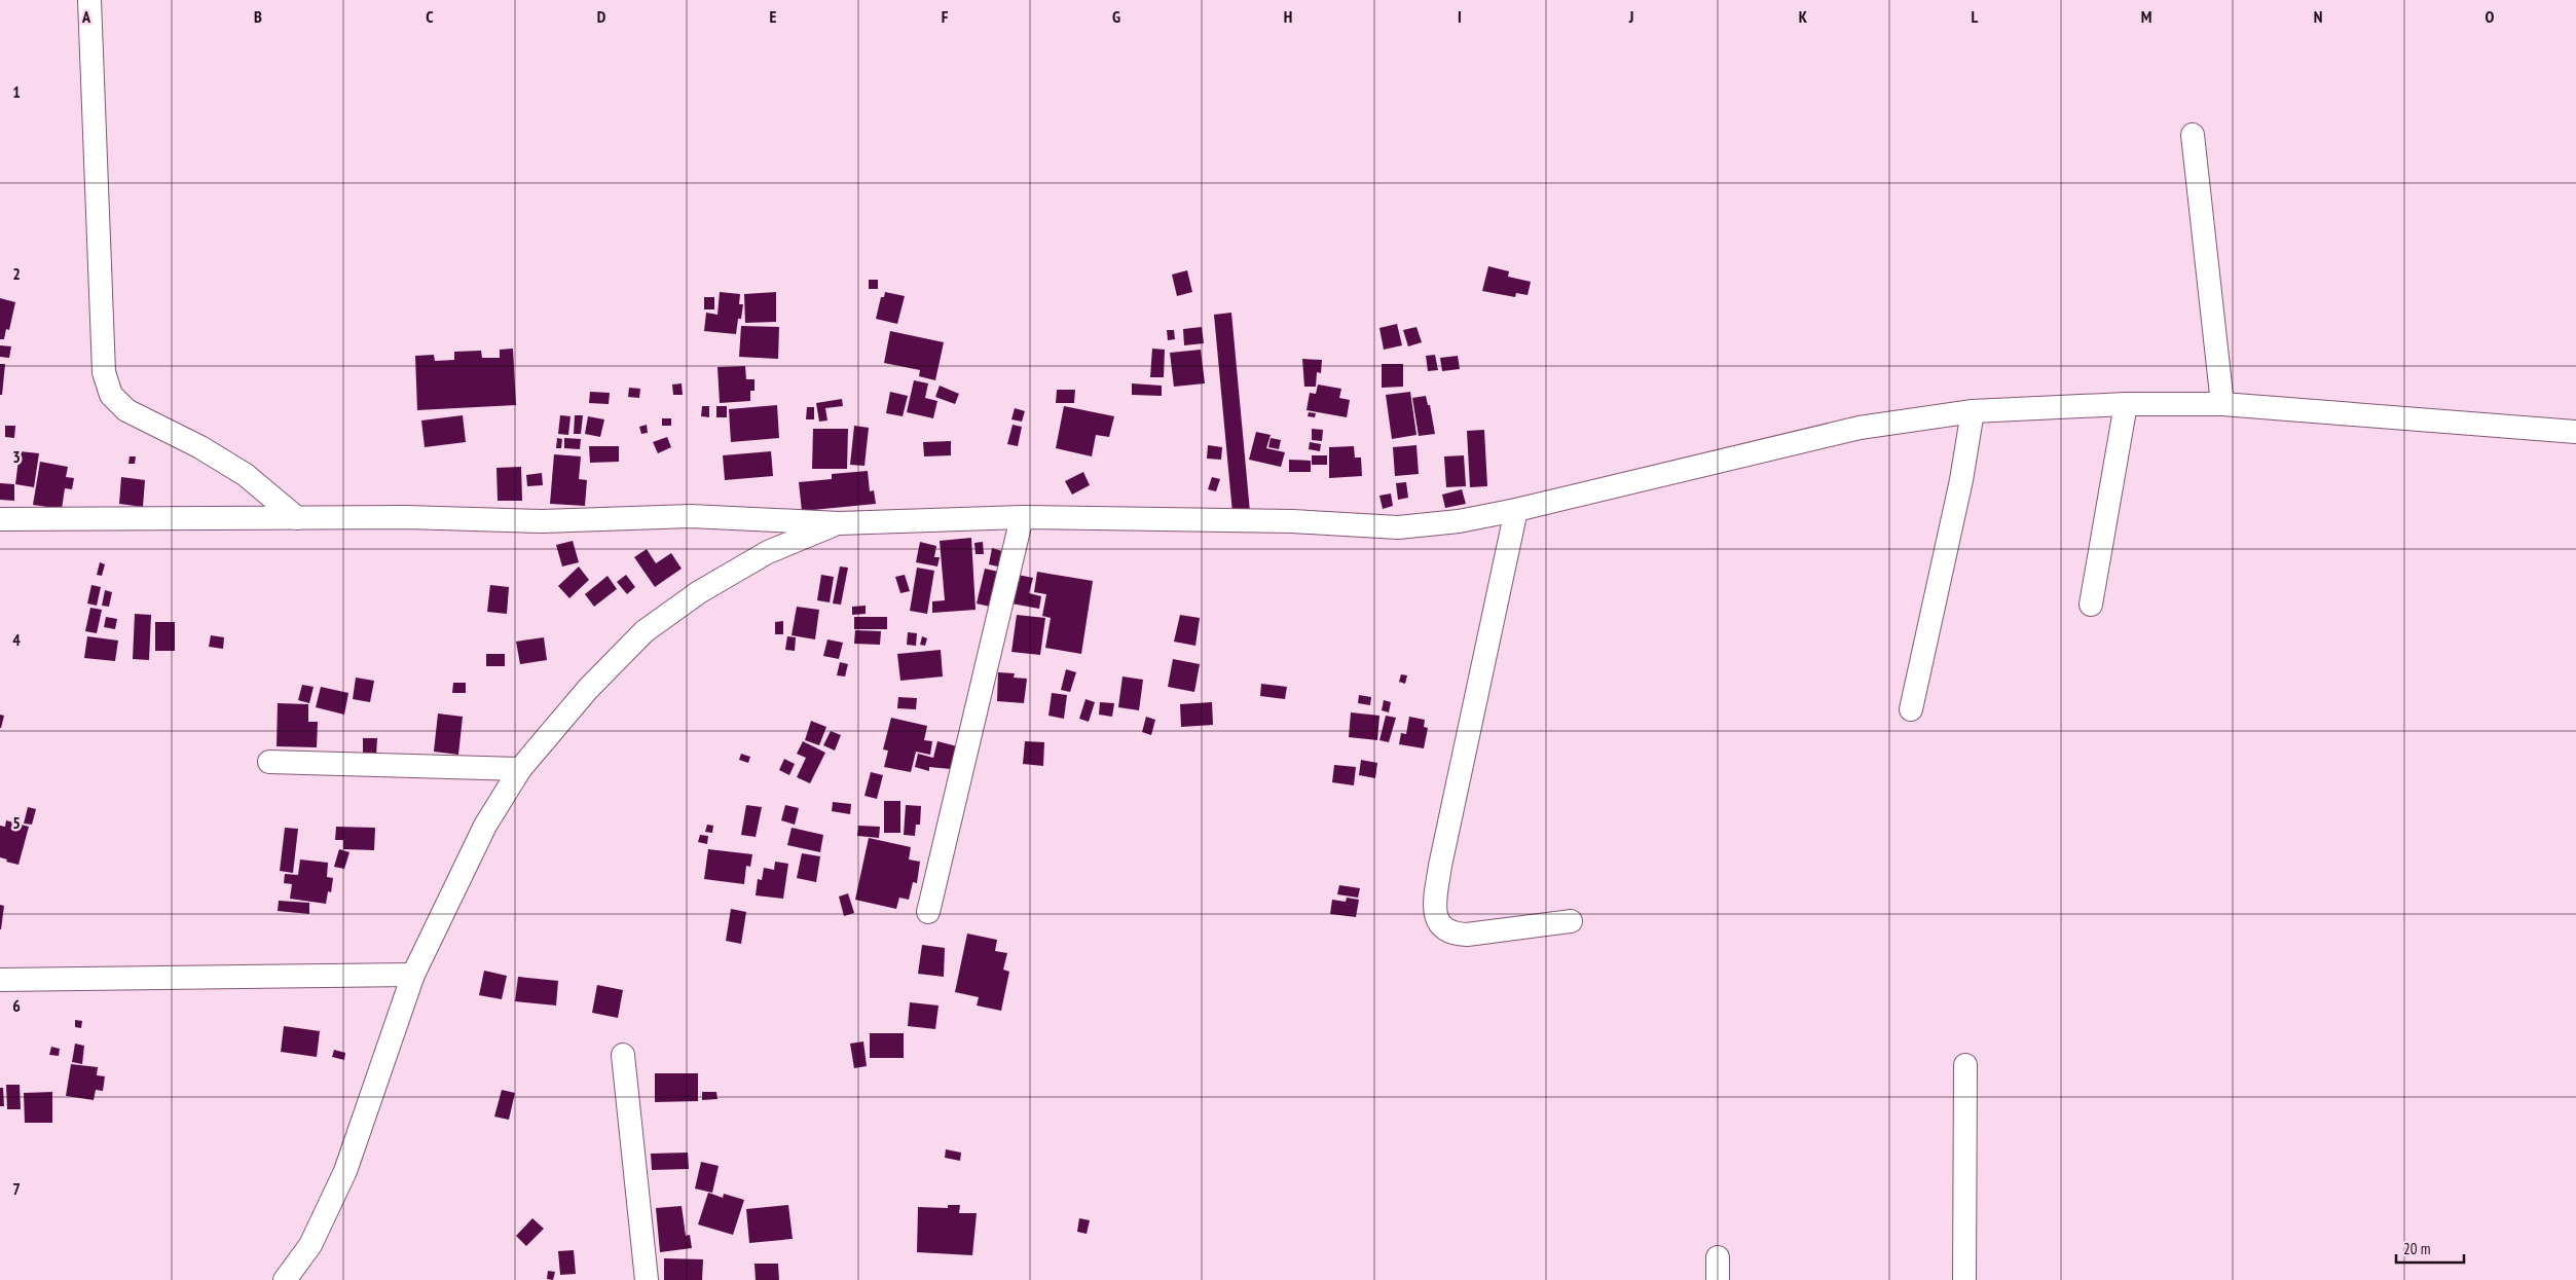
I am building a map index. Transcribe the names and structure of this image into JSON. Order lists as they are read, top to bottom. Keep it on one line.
{"scale_bar":"20 m","grid":{"columns":["A","B","C","D","E","F","G","H","I","J","K","L","M","N","O"],"rows":["1","2","3","4","5","6","7"]}}
